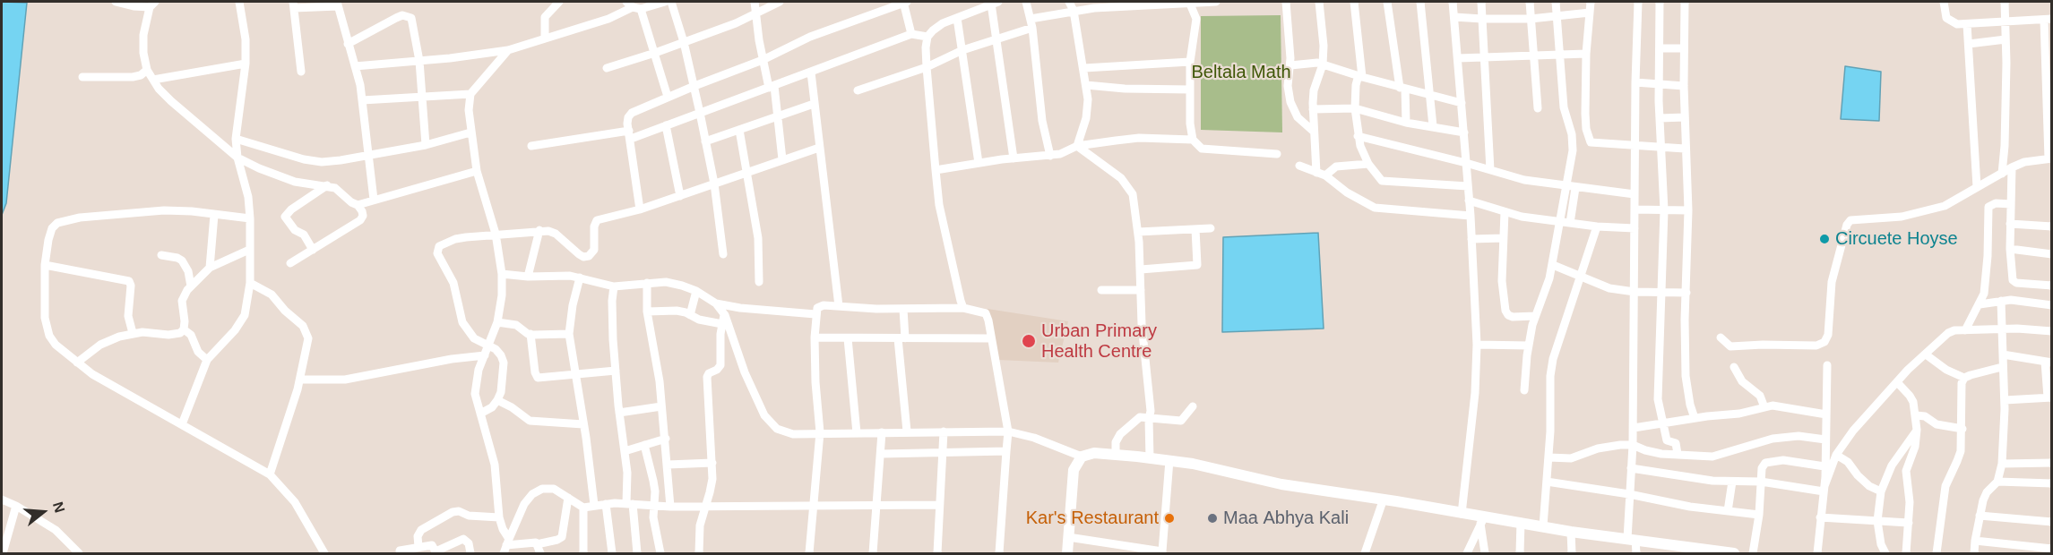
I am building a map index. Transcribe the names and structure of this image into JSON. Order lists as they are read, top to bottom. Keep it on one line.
{"parks":["Beltala Math"],"places":["Circuete Hoyse","Urban Primary Health Centre","Kar's Restaurant","Maa Abhya Kali"],"north":"right"}
